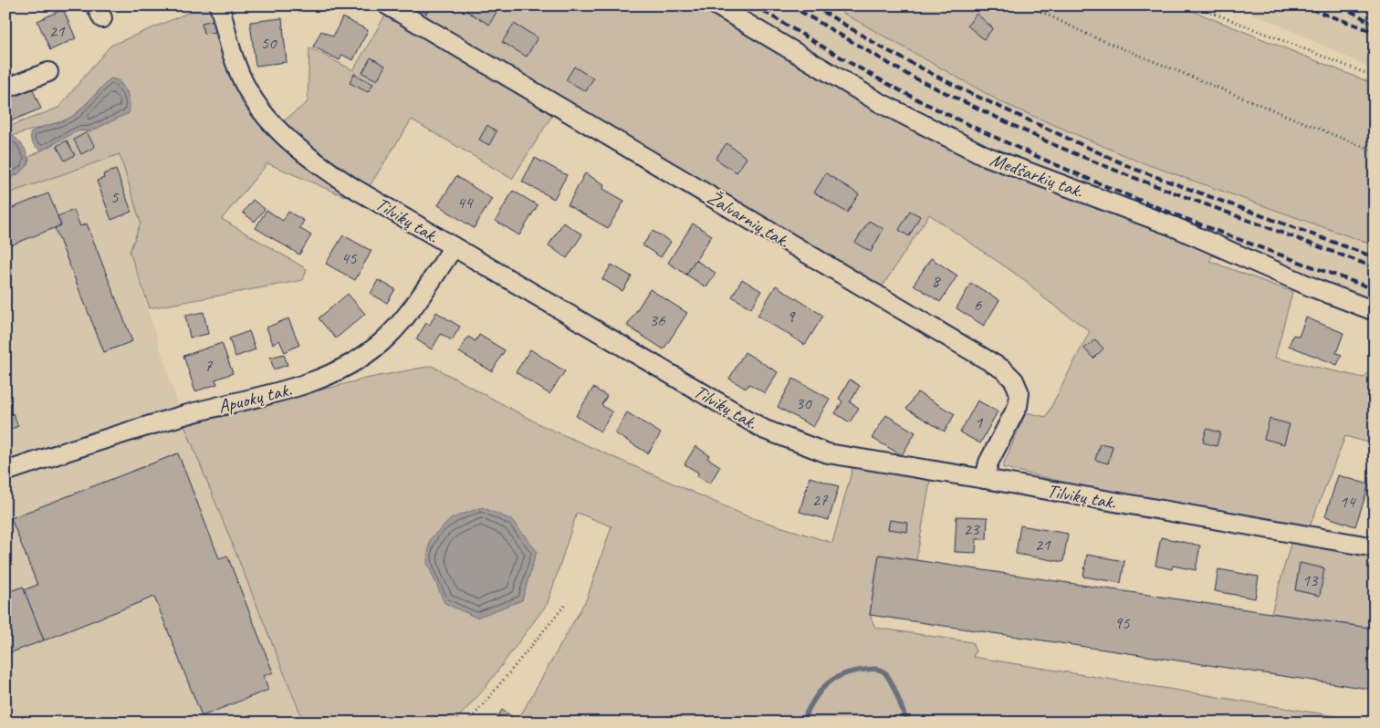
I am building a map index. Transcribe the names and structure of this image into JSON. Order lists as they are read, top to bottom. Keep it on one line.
{"streets":{"street":["Medšarkių tak.","Žalvarnių tak.","Tilvikų tak.","Apuokų tak."]},"crossings":[["Žalvarnių tak.","Tilvikų tak."],["Tilvikų tak.","Apuokų tak."]],"house_numbers":["21","50","5","44","45","8","6","9","36","7","30","1","27","14","23","21","13","95"]}
